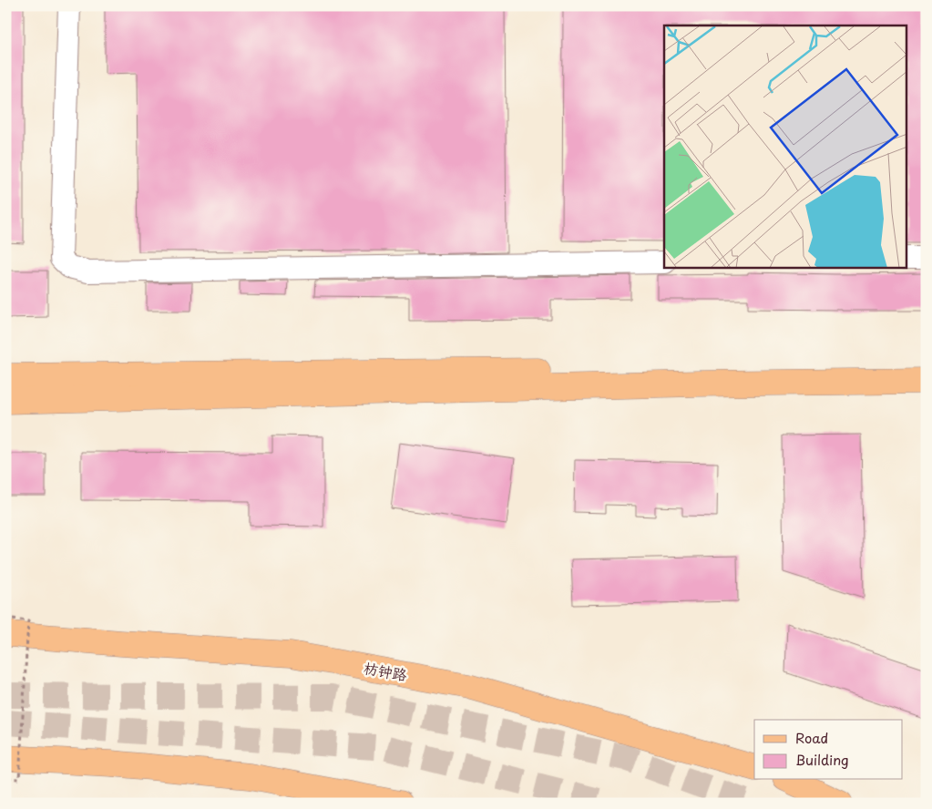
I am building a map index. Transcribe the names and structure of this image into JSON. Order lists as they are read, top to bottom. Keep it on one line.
{"streets":{"main road":["枋钟路"]},"legend":["Road","Building"]}
